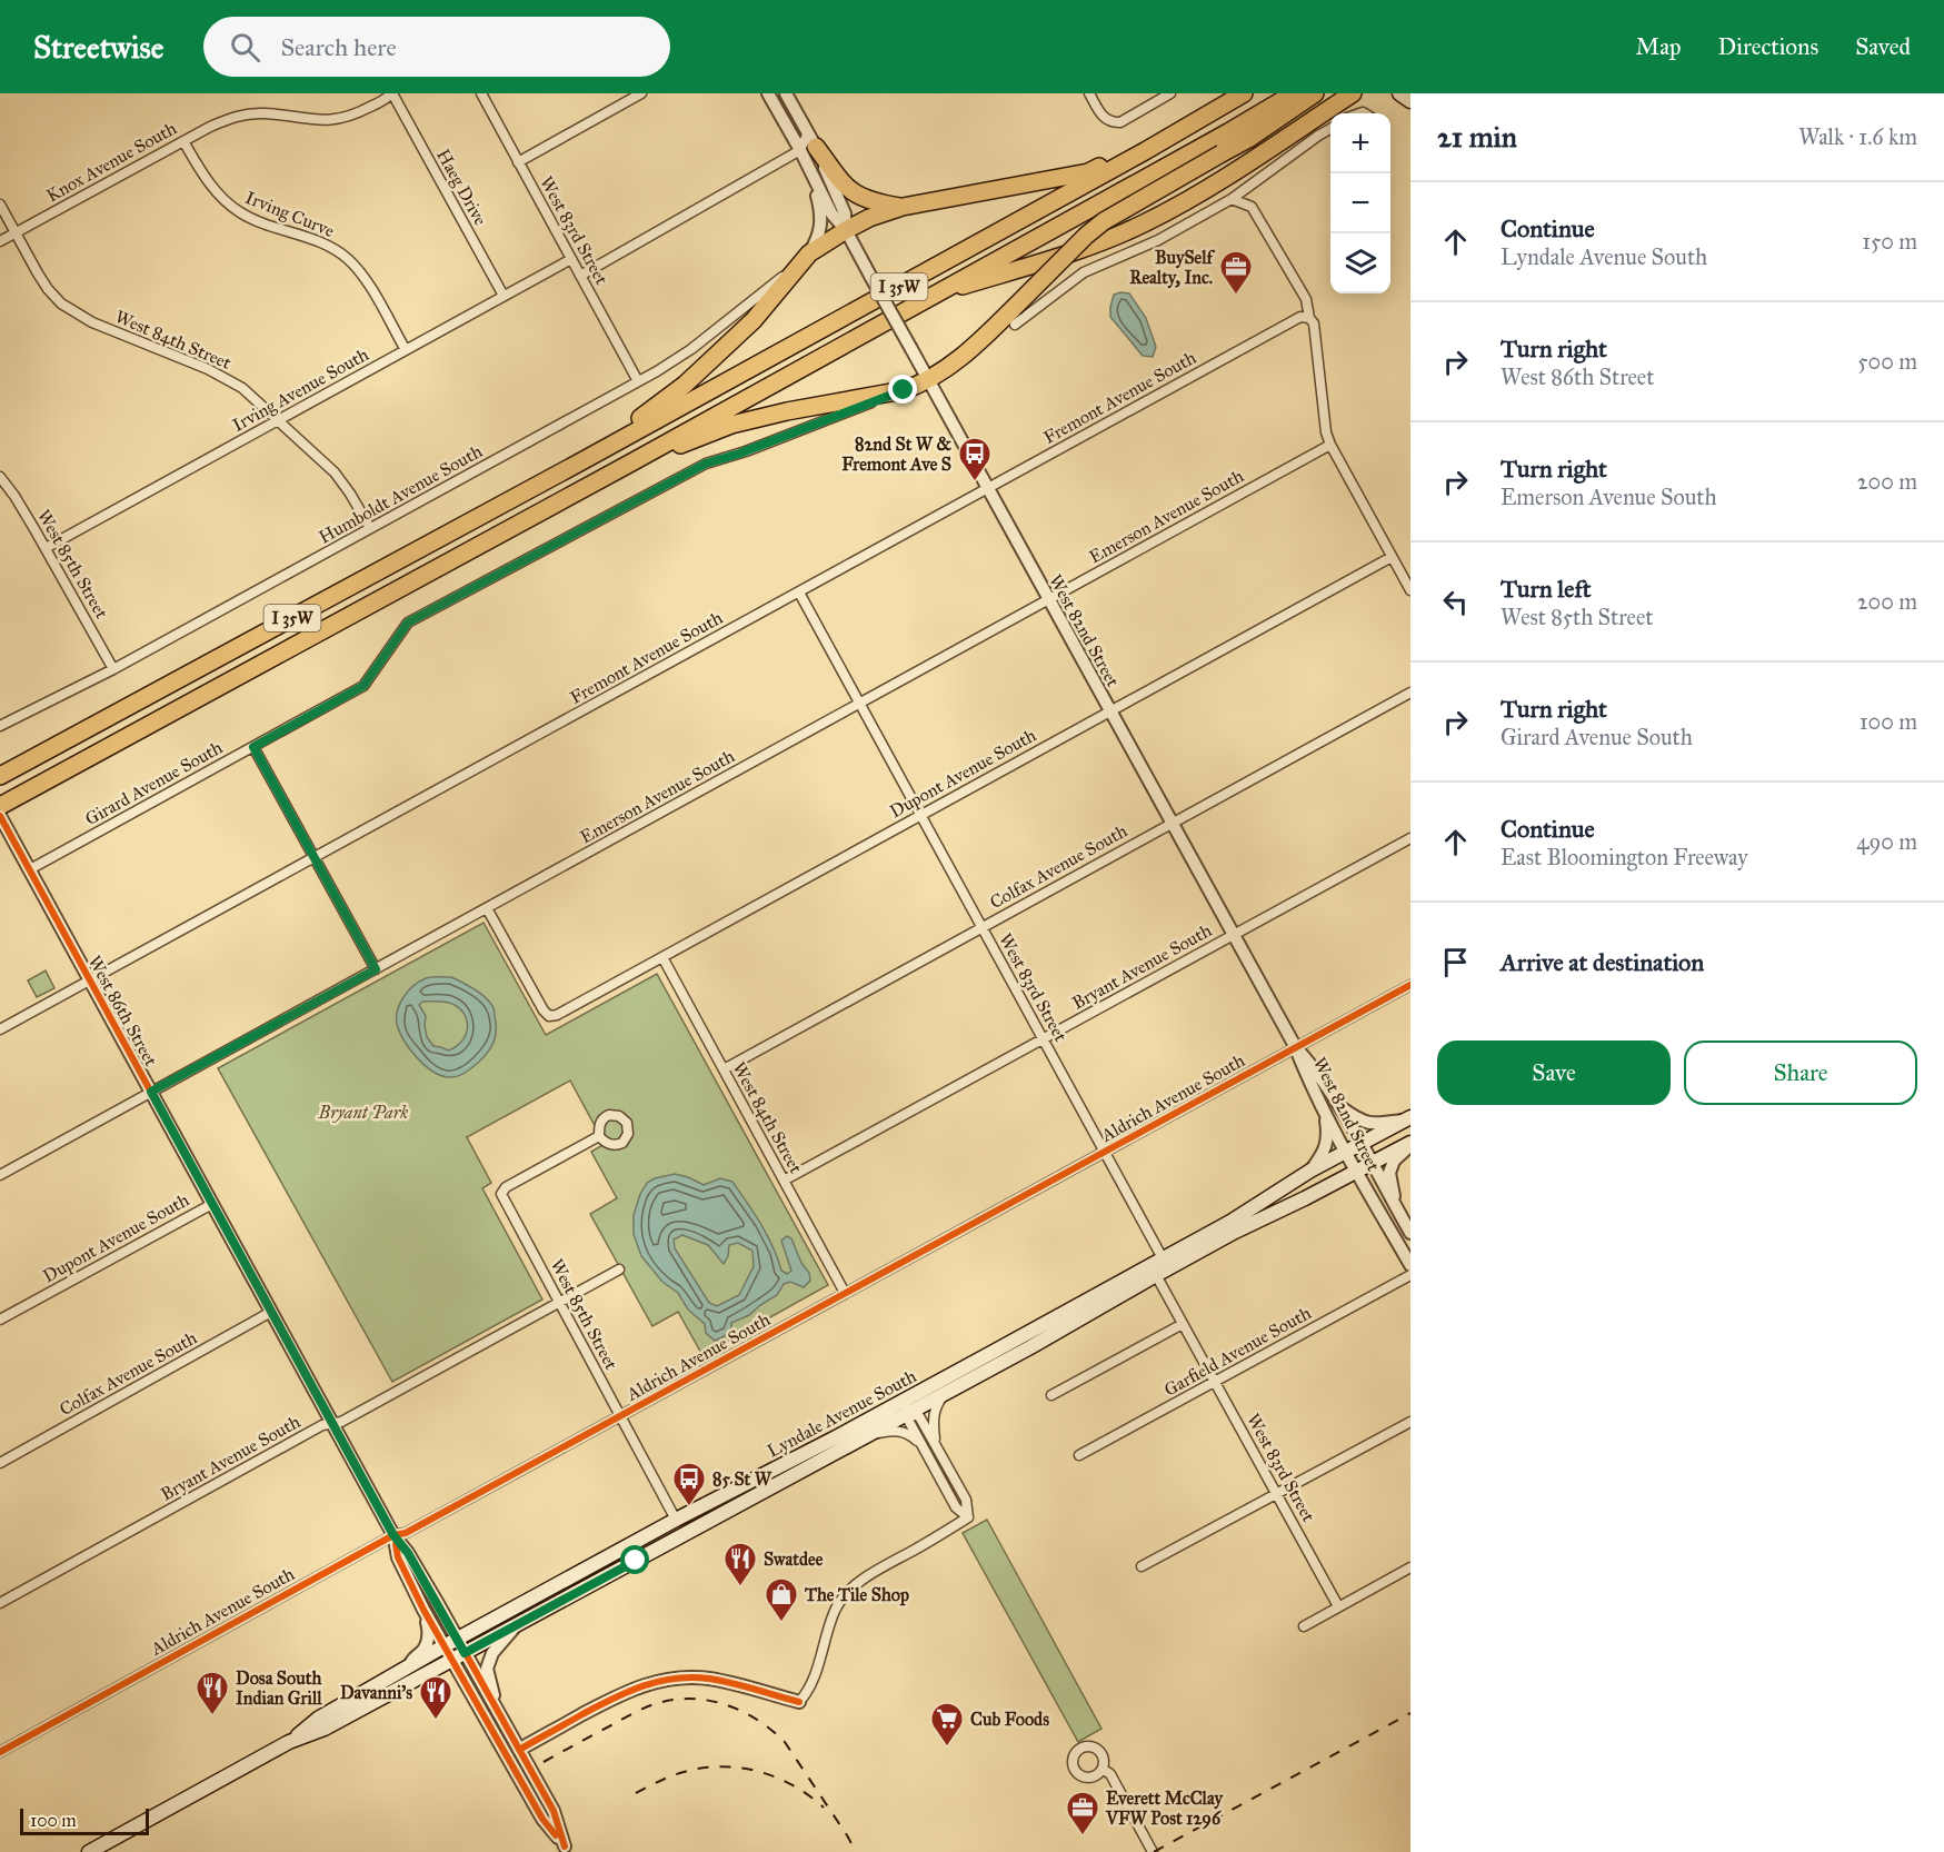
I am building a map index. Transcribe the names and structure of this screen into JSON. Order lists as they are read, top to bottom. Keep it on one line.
{"streets":{"highway":["I 35W"],"main road":["Lyndale Avenue South"],"street":["Knox Avenue South","Haeg Drive","Irving Curve","West 83rd Street","West 84th Street","Irving Avenue South","Fremont Avenue South","Humboldt Avenue South","Emerson Avenue South","West 85th Street","West 82nd Street","Dupont Avenue South","Girard Avenue South","Colfax Avenue South","Bryant Avenue South","West 86th Street","Aldrich Avenue South","Garfield Avenue South"]},"crossings":[["Knox Avenue South","Haeg Drive"],["Knox Avenue South","Irving Curve"],["Knox Avenue South","West 84th Street"],["Haeg Drive","Irving Avenue South"],["Irving Curve","Irving Avenue South"],["West 83rd Street","Irving Avenue South"],["West 83rd Street","Fremont Avenue South"],["West 83rd Street","Humboldt Avenue South"],["West 83rd Street","Emerson Avenue South"],["West 83rd Street","Dupont Avenue South"],["West 83rd Street","Colfax Avenue South"],["West 83rd Street","Bryant Avenue South"],["West 83rd Street","Aldrich Avenue South"],["West 83rd Street","Garfield Avenue South"],["West 83rd Street","Lyndale Avenue South"],["West 84th Street","Irving Avenue South"],["West 84th Street","Humboldt Avenue South"],["West 84th Street","Dupont Avenue South"],["West 84th Street","Colfax Avenue South"],["West 84th Street","Bryant Avenue South"],["West 84th Street","Aldrich Avenue South"],["Irving Avenue South","West 85th Street"],["Fremont Avenue South","West 82nd Street"],["Fremont Avenue South","West 86th Street"],["Humboldt Avenue South","West 85th Street"],["Emerson Avenue South","West 82nd Street"],["Emerson Avenue South","Dupont Avenue South"],["Emerson Avenue South","West 86th Street"],["West 85th Street","Bryant Avenue South"],["West 85th Street","Aldrich Avenue South"],["West 85th Street","Lyndale Avenue South"],["West 82nd Street","Dupont Avenue South"],["West 82nd Street","Colfax Avenue South"],["West 82nd Street","Bryant Avenue South"],["West 82nd Street","Aldrich Avenue South"],["West 82nd Street","Lyndale Avenue South"],["Dupont Avenue South","West 86th Street"],["Girard Avenue South","West 86th Street"],["Colfax Avenue South","West 86th Street"],["Bryant Avenue South","West 86th Street"],["West 86th Street","Aldrich Avenue South"],["West 86th Street","Lyndale Avenue South"]],"parks":["Bryant Park"],"places":{"office":["BuySelf Realty, Inc.","Everett McClay VFW Post 1296"],"bus stop":["82nd St W & Fremont Ave S","85 St W"],"restaurant":["Swatdee","Dosa South Indian Grill","Davanni's"],"shop":["The Tile Shop"],"supermarket":["Cub Foods"]},"scale_bar":"100 m","page":{"header":"Streetwise","search":"Search here","nav":["Map","Directions","Saved"],"heading":["21 min","Walk · 1.6 km"],"map_buttons":["+","−"],"list":[["Continue","Lyndale Avenue South","150 m"],["Turn right","West 86th Street","500 m"],["Turn right","Emerson Avenue South","200 m"],["Turn left","West 85th Street","200 m"],["Turn right","Girard Avenue South","100 m"],["Continue","East Bloomington Freeway","490 m"],"Arrive at destination"],"buttons":["Save","Share"],"scale":"100 m"}}
